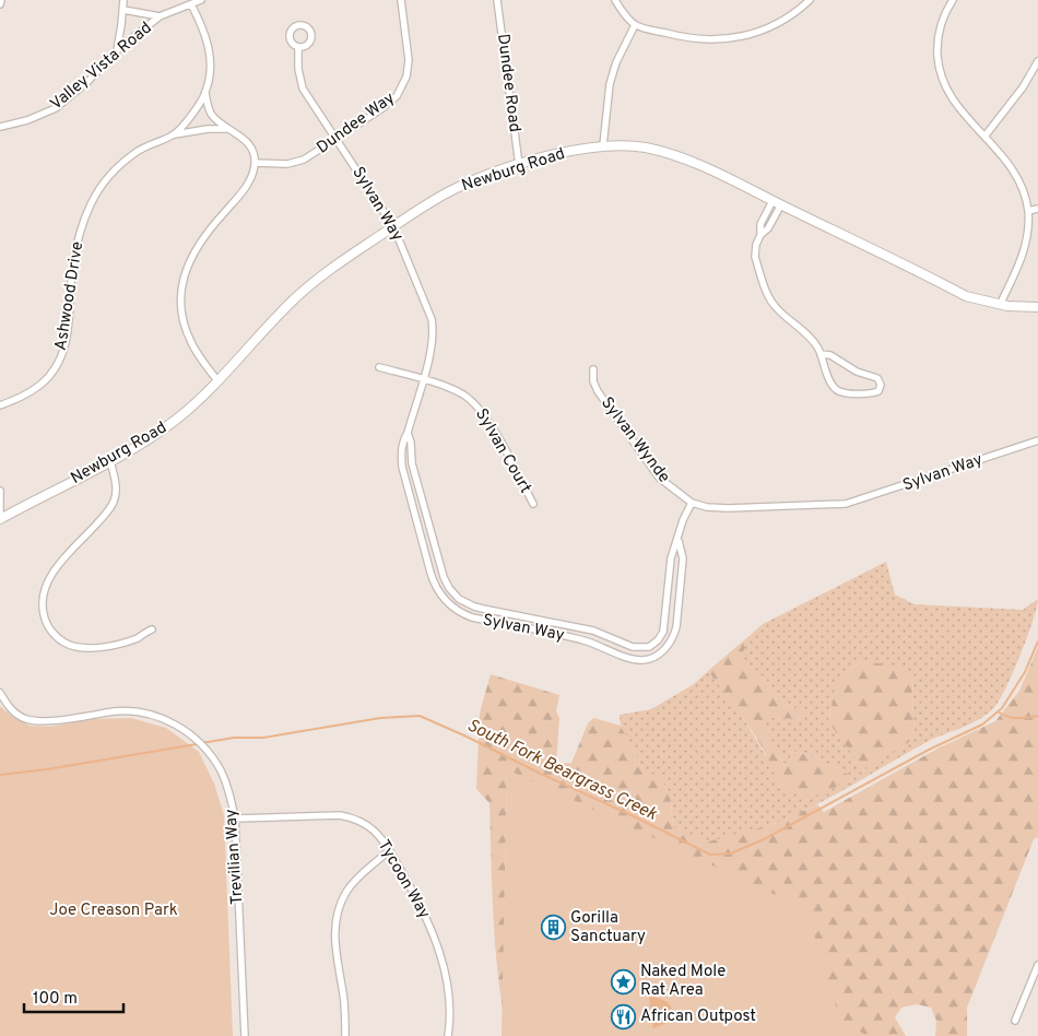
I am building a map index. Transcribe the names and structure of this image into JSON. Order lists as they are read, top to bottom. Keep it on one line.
{"streets":{"main road":["Newburg Road"],"street":["Valley Vista Road","Dundee Road","Dundee Way","Sylvan Way","Ashwood Drive","Sylvan Wynde","Sylvan Court","Trevilian Way","Tycoon Way"]},"crossings":[["Valley Vista Road","Ashwood Drive"],["Dundee Road","Newburg Road"],["Dundee Way","Sylvan Way"],["Newburg Road","Sylvan Way"],["Sylvan Way","Sylvan Wynde"],["Sylvan Way","Sylvan Court"],["Trevilian Way","Tycoon Way"]],"water":["South Fork Beargrass Creek"],"parks":["Joe Creason Park"],"places":{"building":["Gorilla Sanctuary"],"place":["Naked Mole Rat Area"],"restaurant":["African Outpost"]},"scale_bar":"100 m"}
